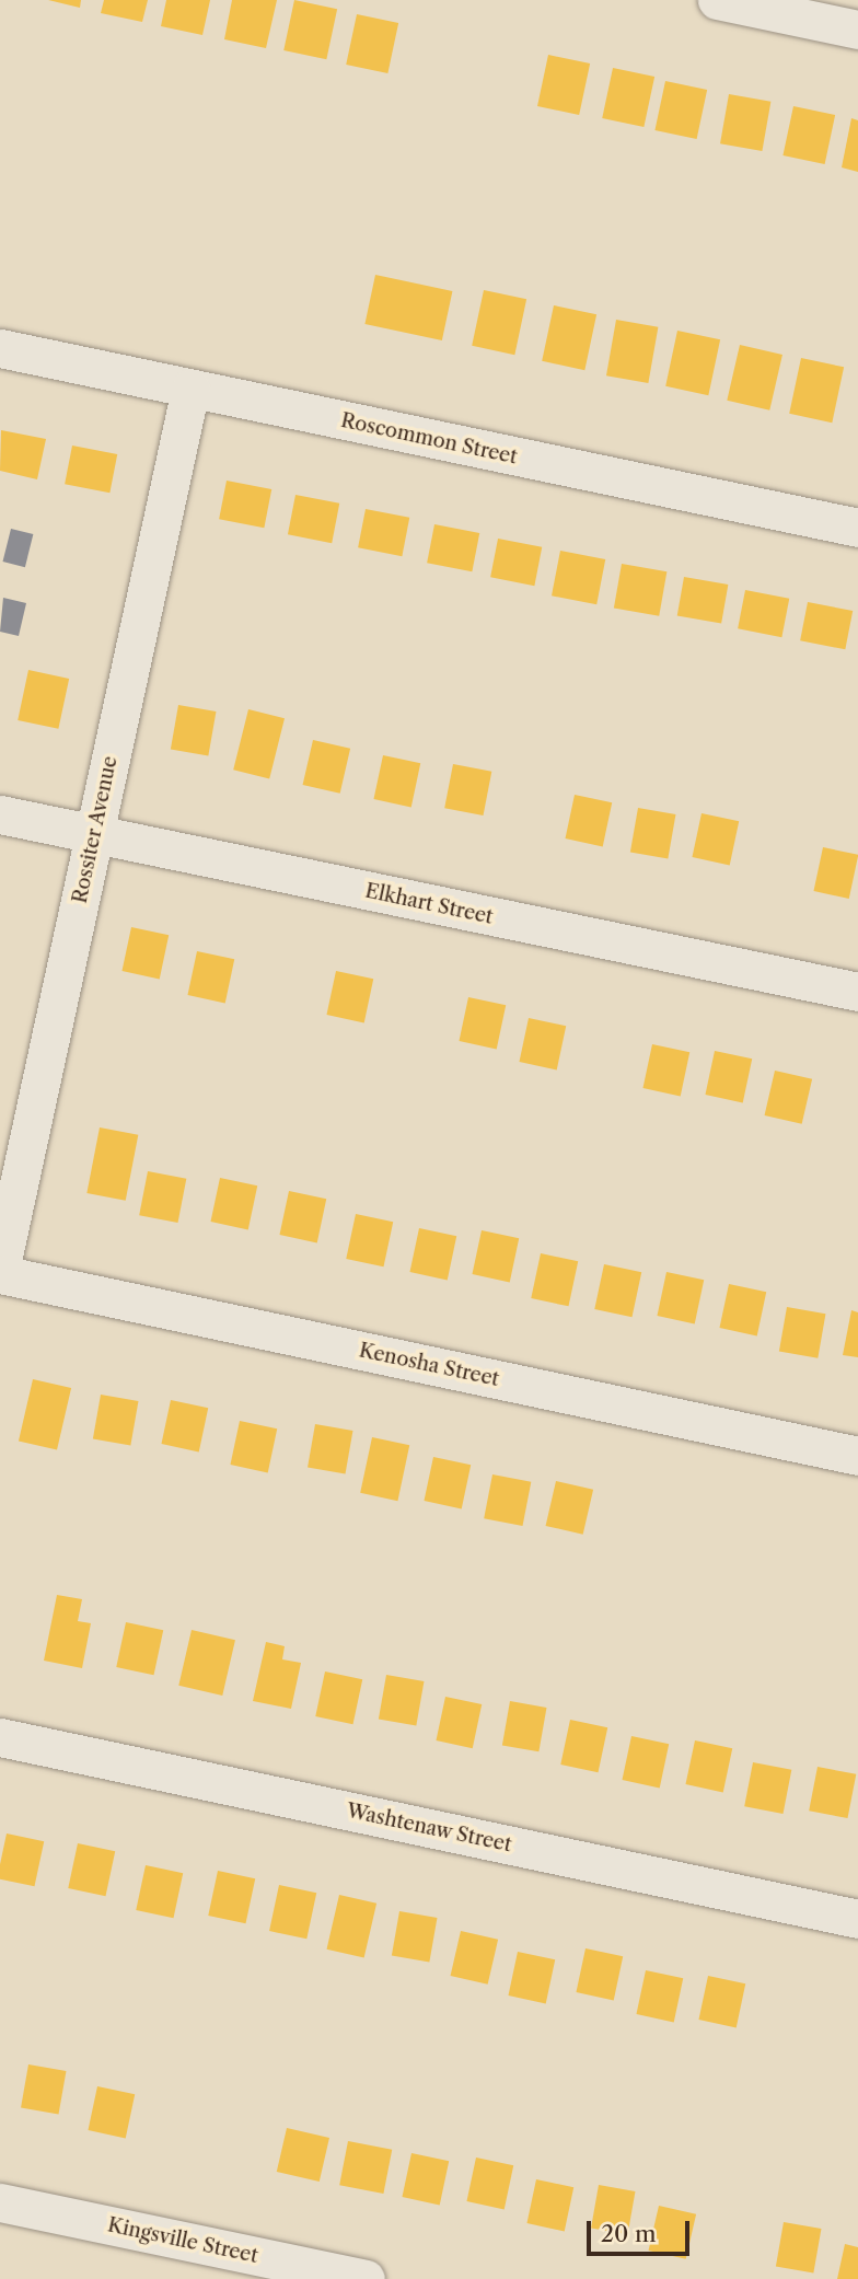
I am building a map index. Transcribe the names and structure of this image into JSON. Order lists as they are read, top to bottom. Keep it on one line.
{"streets":{"street":["Roscommon Street","Rossiter Avenue","Elkhart Street","Kenosha Street","Washtenaw Street","Kingsville Street"]},"crossings":[["Roscommon Street","Rossiter Avenue"],["Rossiter Avenue","Elkhart Street"],["Rossiter Avenue","Kenosha Street"]],"scale_bar":"20 m"}
